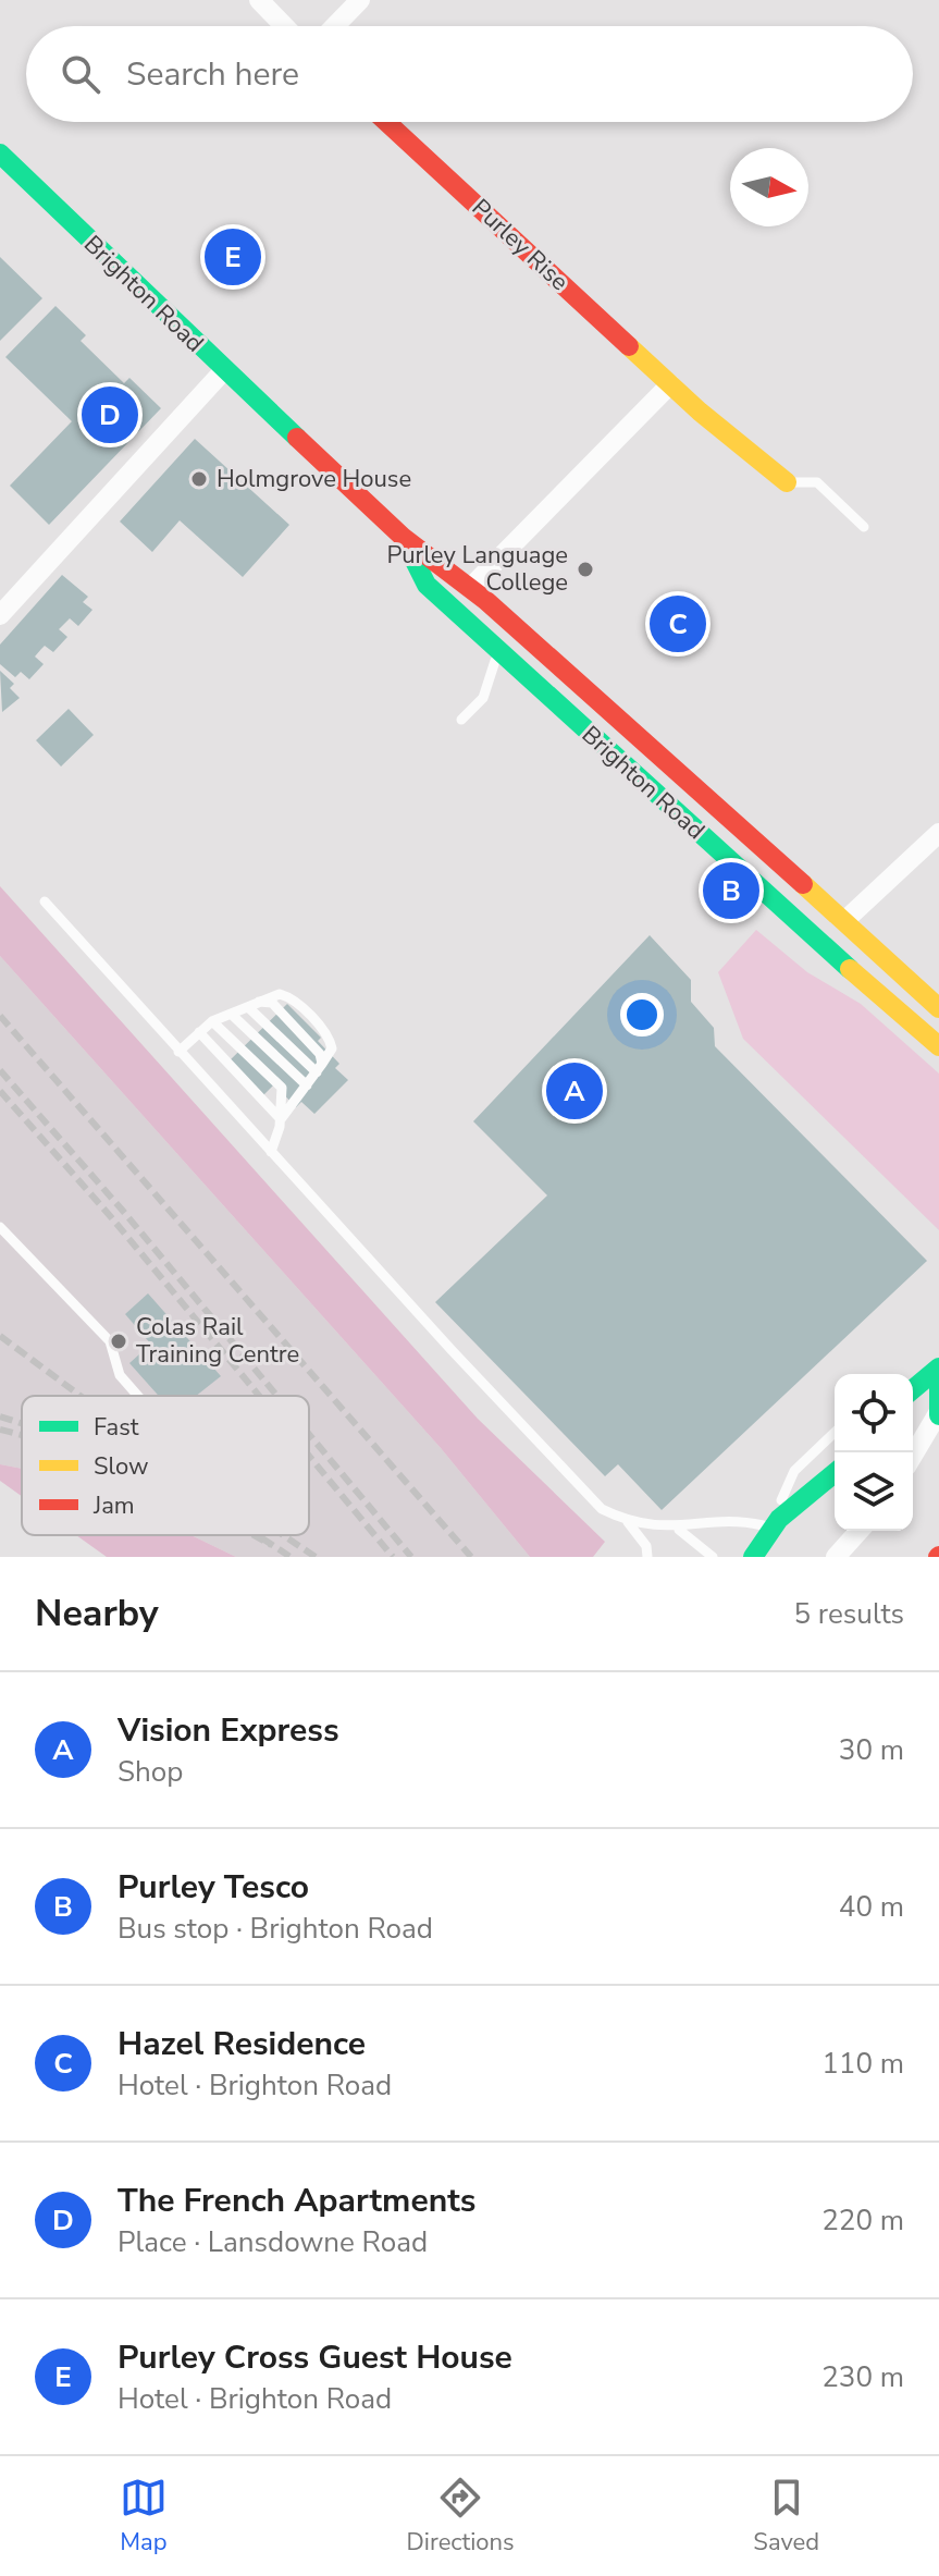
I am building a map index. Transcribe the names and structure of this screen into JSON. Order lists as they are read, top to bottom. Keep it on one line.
{"streets":{"main road":["Purley Rise","Brighton Road"]},"places":["Holmgrove House","Purley Language College","Colas Rail Training Centre"],"legend":["Fast","Slow","Jam"],"north":"right","page":{"search":"Search here","pins":["E","D","C","B","A"],"heading":["Nearby","5 results"],"list":[{"mark":"A","name":"Vision Express","note":"Shop","value":"30 m"},{"mark":"B","name":"Purley Tesco","note":"Bus stop · Brighton Road","value":"40 m"},{"mark":"C","name":"Hazel Residence","note":"Hotel · Brighton Road","value":"110 m"},{"mark":"D","name":"The French Apartments","note":"Place · Lansdowne Road","value":"220 m"},{"mark":"E","name":"Purley Cross Guest House","note":"Hotel · Brighton Road","value":"230 m"}],"nav":["Map","Directions","Saved"]}}
